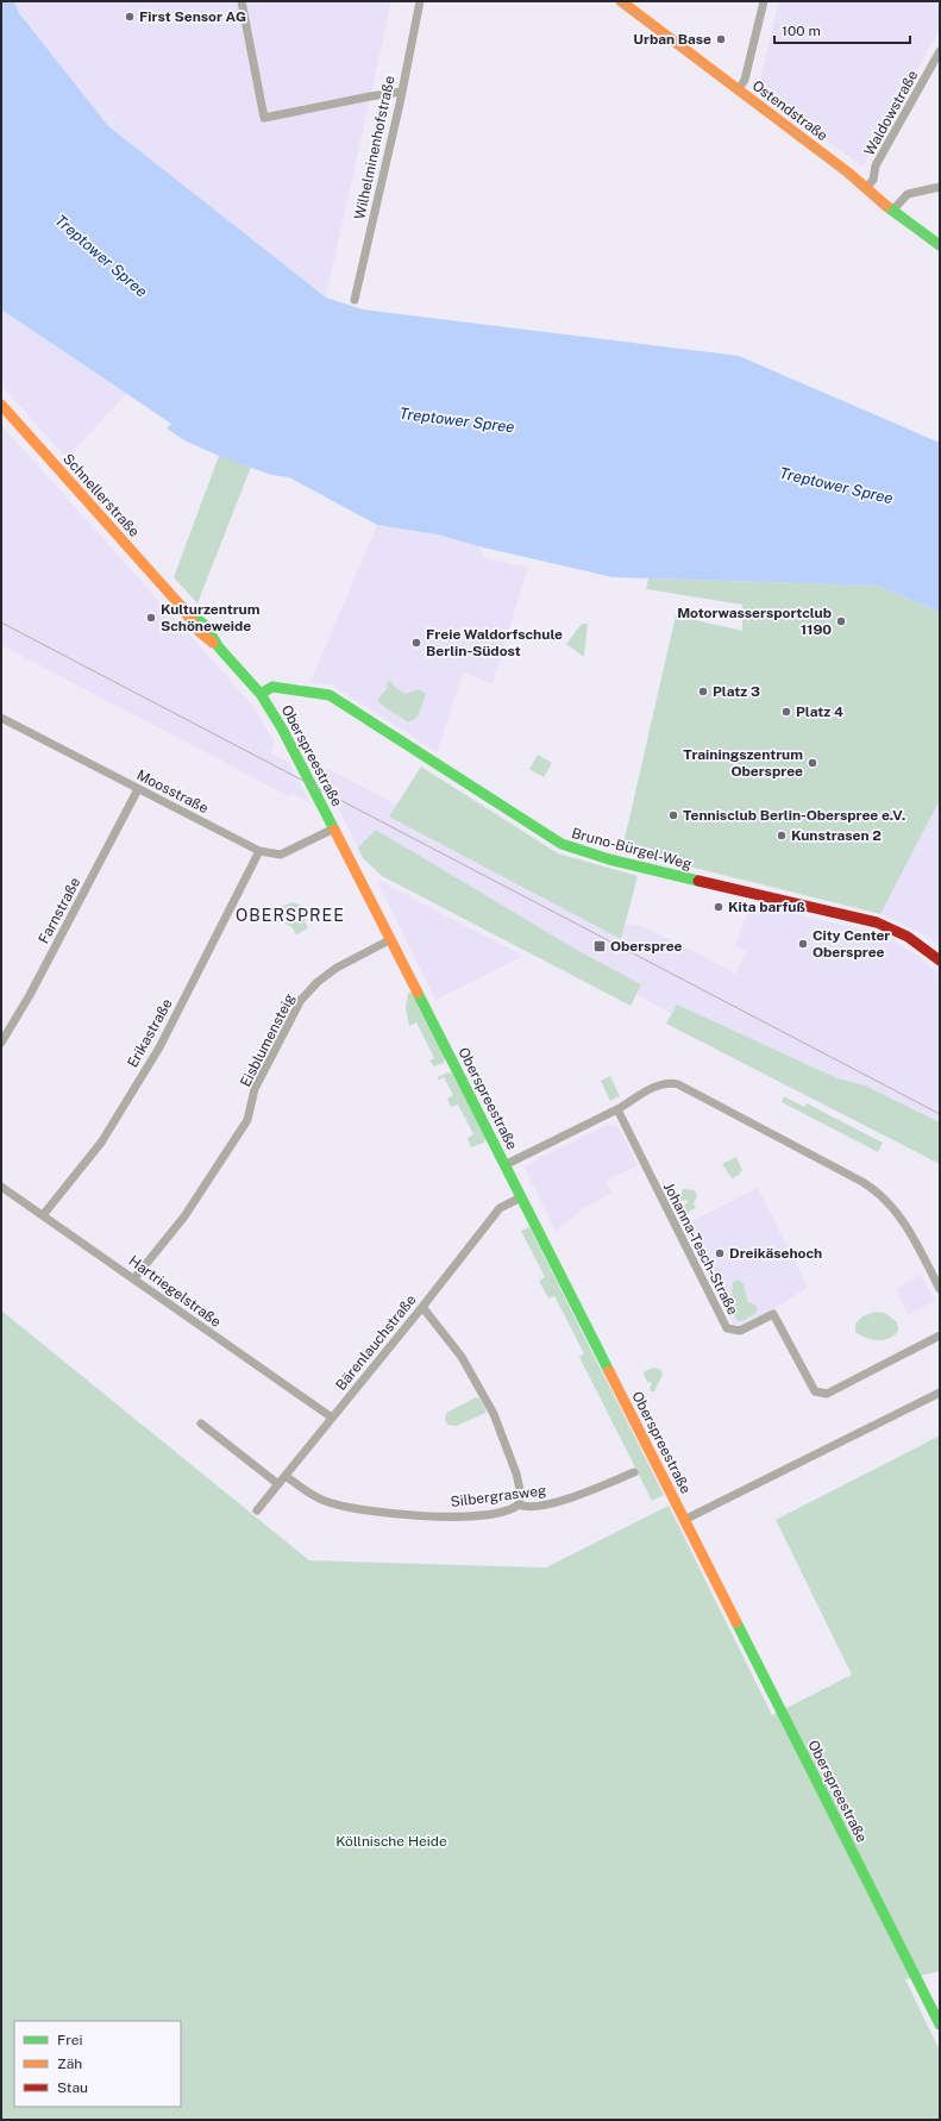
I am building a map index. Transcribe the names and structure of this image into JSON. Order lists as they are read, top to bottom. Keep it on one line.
{"streets":{"main road":["Ostendstraße","Schnellerstraße","Oberspreestraße","Bruno-Bürgel-Weg"],"street":["Waldowstraße","Wilhelminenhofstraße","Moosstraße","Farnstraße","Erikastraße","Eisblumensteig","Johanna-Tesch-Straße","Hartriegelstraße","Bärenlauchstraße","Silbergrasweg"]},"crossings":[["Ostendstraße","Waldowstraße"],["Schnellerstraße","Oberspreestraße"],["Schnellerstraße","Bruno-Bürgel-Weg"],["Oberspreestraße","Moosstraße"],["Oberspreestraße","Bruno-Bürgel-Weg"],["Oberspreestraße","Eisblumensteig"],["Oberspreestraße","Bärenlauchstraße"],["Moosstraße","Farnstraße"],["Moosstraße","Erikastraße"],["Erikastraße","Hartriegelstraße"],["Eisblumensteig","Hartriegelstraße"],["Hartriegelstraße","Bärenlauchstraße"],["Bärenlauchstraße","Silbergrasweg"]],"districts":["OBERSPREE"],"water":["Treptower Spree"],"parks":["Köllnische Heide"],"places":{"other":["First Sensor AG","Urban Base","Kulturzentrum Schöneweide","Motorwassersportclub 1190","Freie Waldorfschule Berlin-Südost","Platz 3","Platz 4","Trainingszentrum Oberspree","Tennisclub Berlin-Oberspree e.V.","Kunstrasen 2","Kita barfuß","City Center Oberspree","Dreikäsehoch"],"transit":["Oberspree"]},"legend":["Frei","Zäh","Stau"],"scale_bar":"100 m"}
